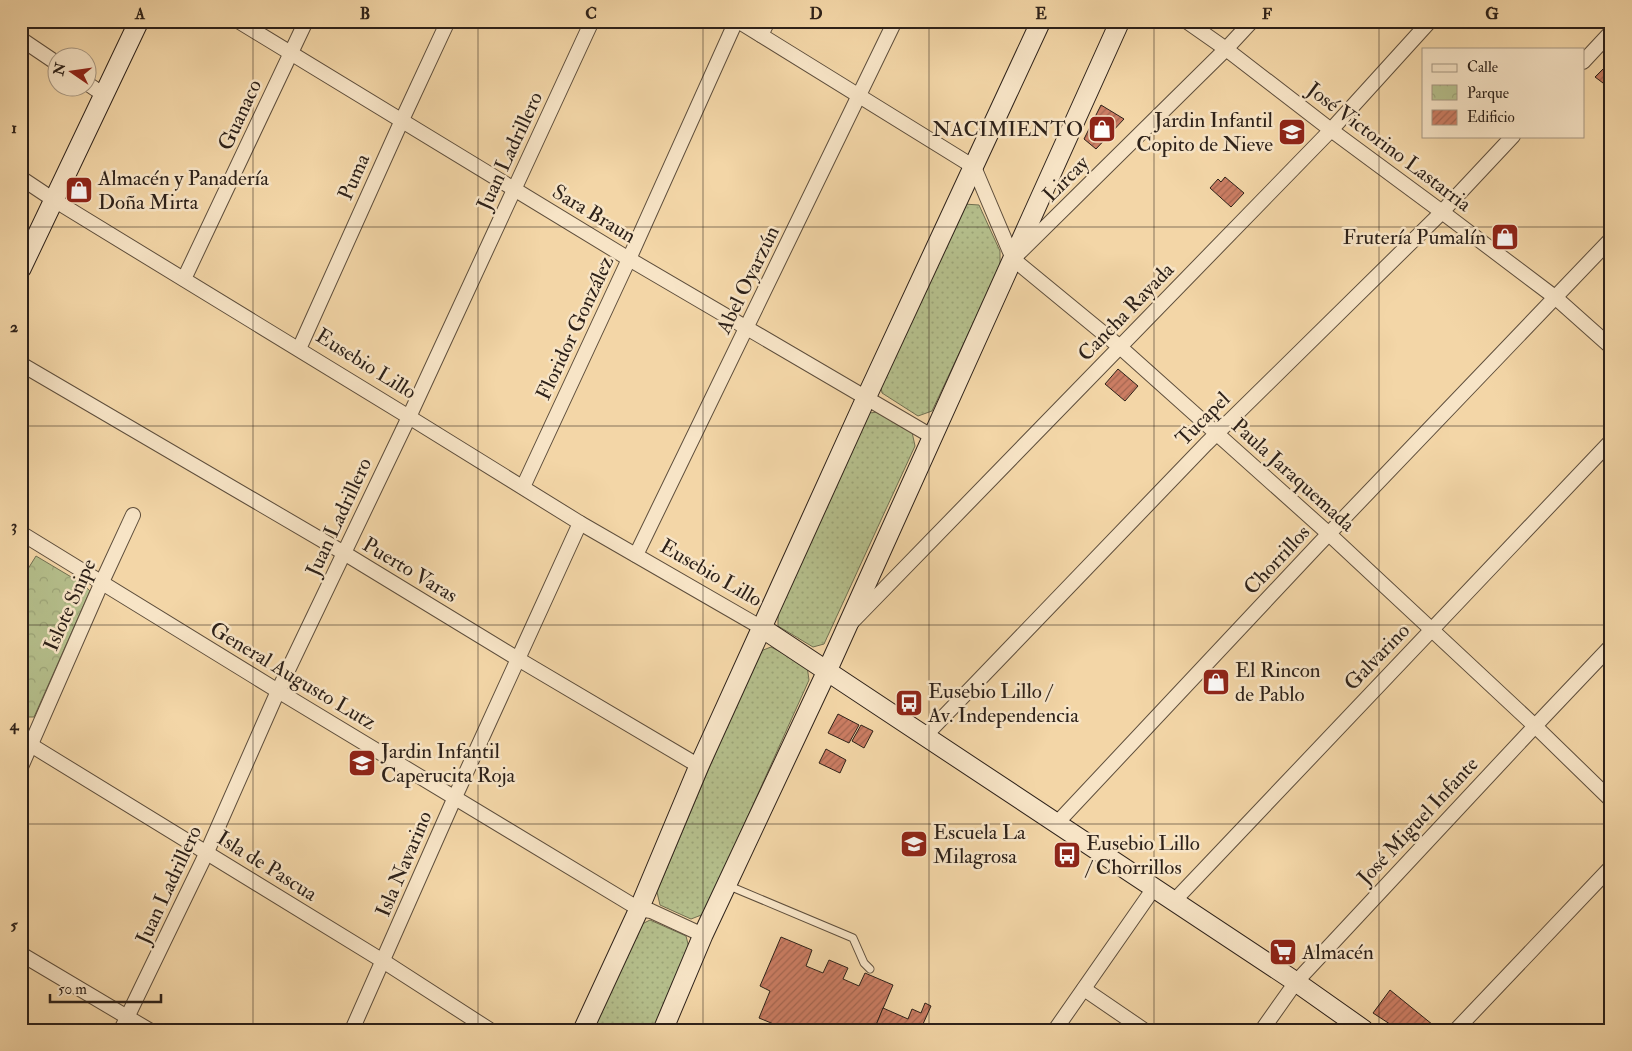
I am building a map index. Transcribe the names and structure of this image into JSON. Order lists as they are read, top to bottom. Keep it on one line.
{"streets":{"main road":["Eusebio Lillo"],"street":["Guanaco","José Victorino Lastarria","Juan Ladrillero","Puma","Lircay","Sara Braun","Abel Oyarzún","Cancha Rayada","Floridor González","Tucapel","Paula Jaraquemada","Chorrillos","Puerto Varas","Islote Snipe","Galvarino","General Augusto Lutz","José Miguel Infante","Isla Navarino","Isla de Pascua"]},"crossings":[["Guanaco","Sara Braun"],["Guanaco","Eusebio Lillo"],["José Victorino Lastarria","Lircay"],["José Victorino Lastarria","Cancha Rayada"],["José Victorino Lastarria","Tucapel"],["José Victorino Lastarria","Chorrillos"],["Juan Ladrillero","Sara Braun"],["Juan Ladrillero","Eusebio Lillo"],["Juan Ladrillero","Puerto Varas"],["Juan Ladrillero","General Augusto Lutz"],["Juan Ladrillero","Isla de Pascua"],["Puma","Sara Braun"],["Puma","Eusebio Lillo"],["Lircay","Paula Jaraquemada"],["Sara Braun","Abel Oyarzún"],["Sara Braun","Floridor González"],["Abel Oyarzún","Eusebio Lillo"],["Cancha Rayada","Paula Jaraquemada"],["Floridor González","Eusebio Lillo"],["Eusebio Lillo","Tucapel"],["Eusebio Lillo","Chorrillos"],["Eusebio Lillo","Galvarino"],["Eusebio Lillo","José Miguel Infante"],["Eusebio Lillo","Isla Navarino"],["Tucapel","Paula Jaraquemada"],["Paula Jaraquemada","Chorrillos"],["Paula Jaraquemada","Galvarino"],["Paula Jaraquemada","José Miguel Infante"],["Puerto Varas","Isla Navarino"],["Islote Snipe","General Augusto Lutz"],["Islote Snipe","Isla de Pascua"],["General Augusto Lutz","Isla Navarino"],["Isla Navarino","Isla de Pascua"]],"places":{"shop":["NACIMIENTO","Almacén y Panadería Doña Mirta","Frutería Pumalín","El Rincon de Pablo"],"school or university":["Jardin Infantil Copito de Nieve","Jardin Infantil Caperucita Roja","Escuela La Milagrosa"],"bus stop":["Eusebio Lillo / Av. Independencia","Eusebio Lillo / Chorrillos"],"supermarket":["Almacén"]},"legend":["Calle","Parque","Edificio"],"scale_bar":"50 m","north":"left","grid":{"columns":["A","B","C","D","E","F","G"],"rows":["1","2","3","4","5"]}}
